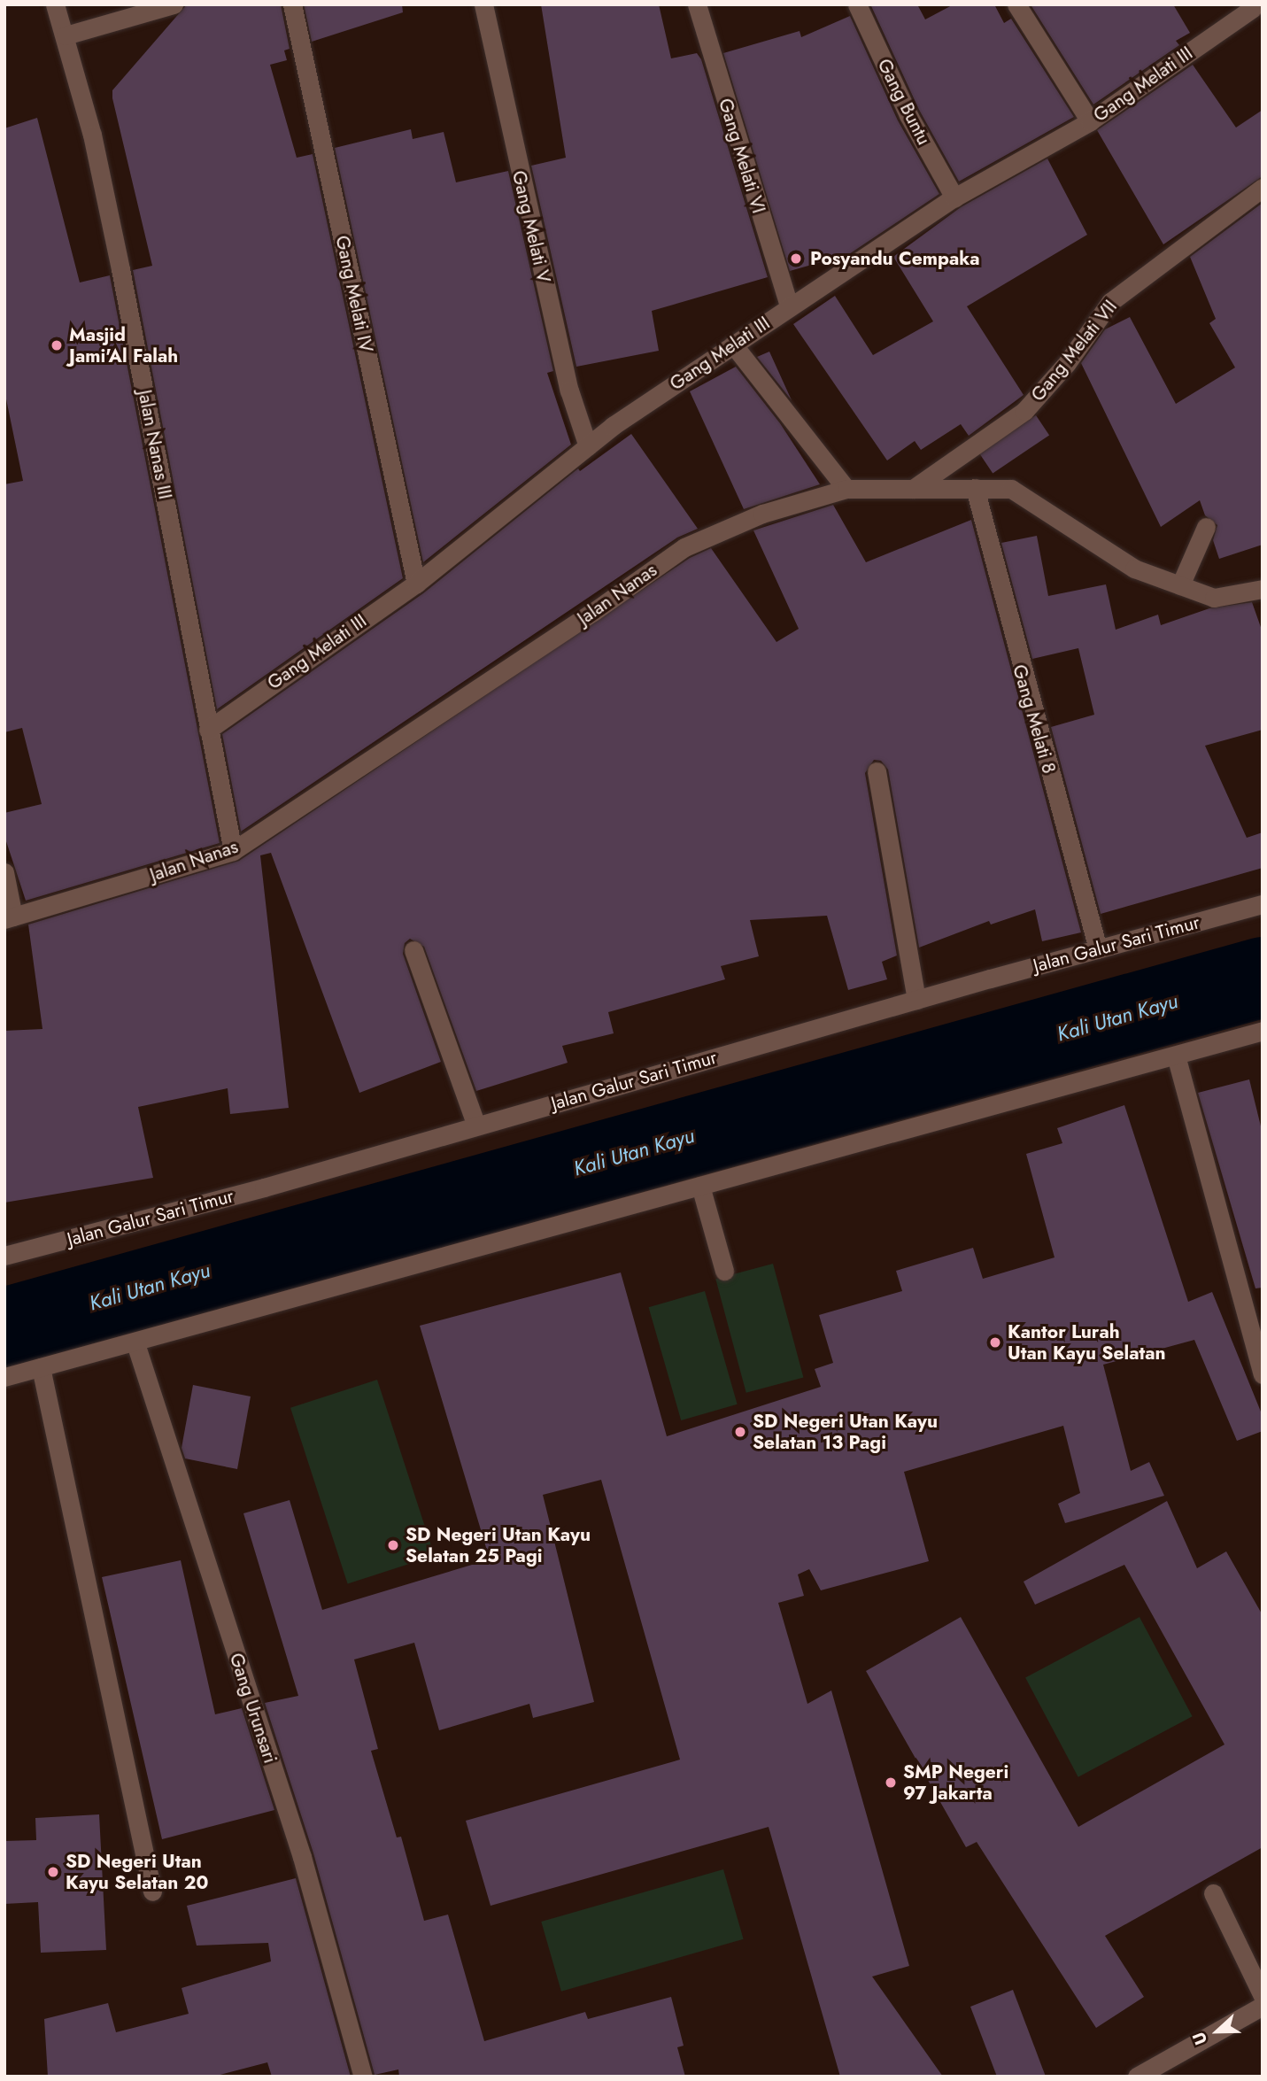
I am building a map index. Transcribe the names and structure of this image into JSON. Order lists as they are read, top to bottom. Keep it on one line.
{"streets":{"street":["Gang Melati III","Gang Buntu","Gang Melati VI","Gang Melati V","Gang Melati IV","Gang Melati VII","Jalan Nanas III","Jalan Nanas","Gang Melati 8","Jalan Galur Sari Timur","Gang Urunsari"]},"crossings":[["Gang Melati III","Gang Buntu"],["Gang Melati III","Gang Melati VI"],["Gang Melati III","Gang Melati V"],["Gang Melati III","Gang Melati IV"],["Gang Melati III","Jalan Nanas III"],["Gang Melati VII","Jalan Nanas"],["Jalan Nanas III","Jalan Nanas"],["Jalan Nanas","Gang Melati 8"],["Gang Melati 8","Jalan Galur Sari Timur"]],"water":["Kali Utan Kayu"],"places":["Posyandu Cempaka","Masjid Jami'Al Falah","Kantor Lurah Utan Kayu Selatan","SD Negeri Utan Kayu Selatan 13 Pagi","SD Negeri Utan Kayu Selatan 25 Pagi","SMP Negeri 97 Jakarta","SD Negeri Utan Kayu Selatan 20"],"north":"left"}
